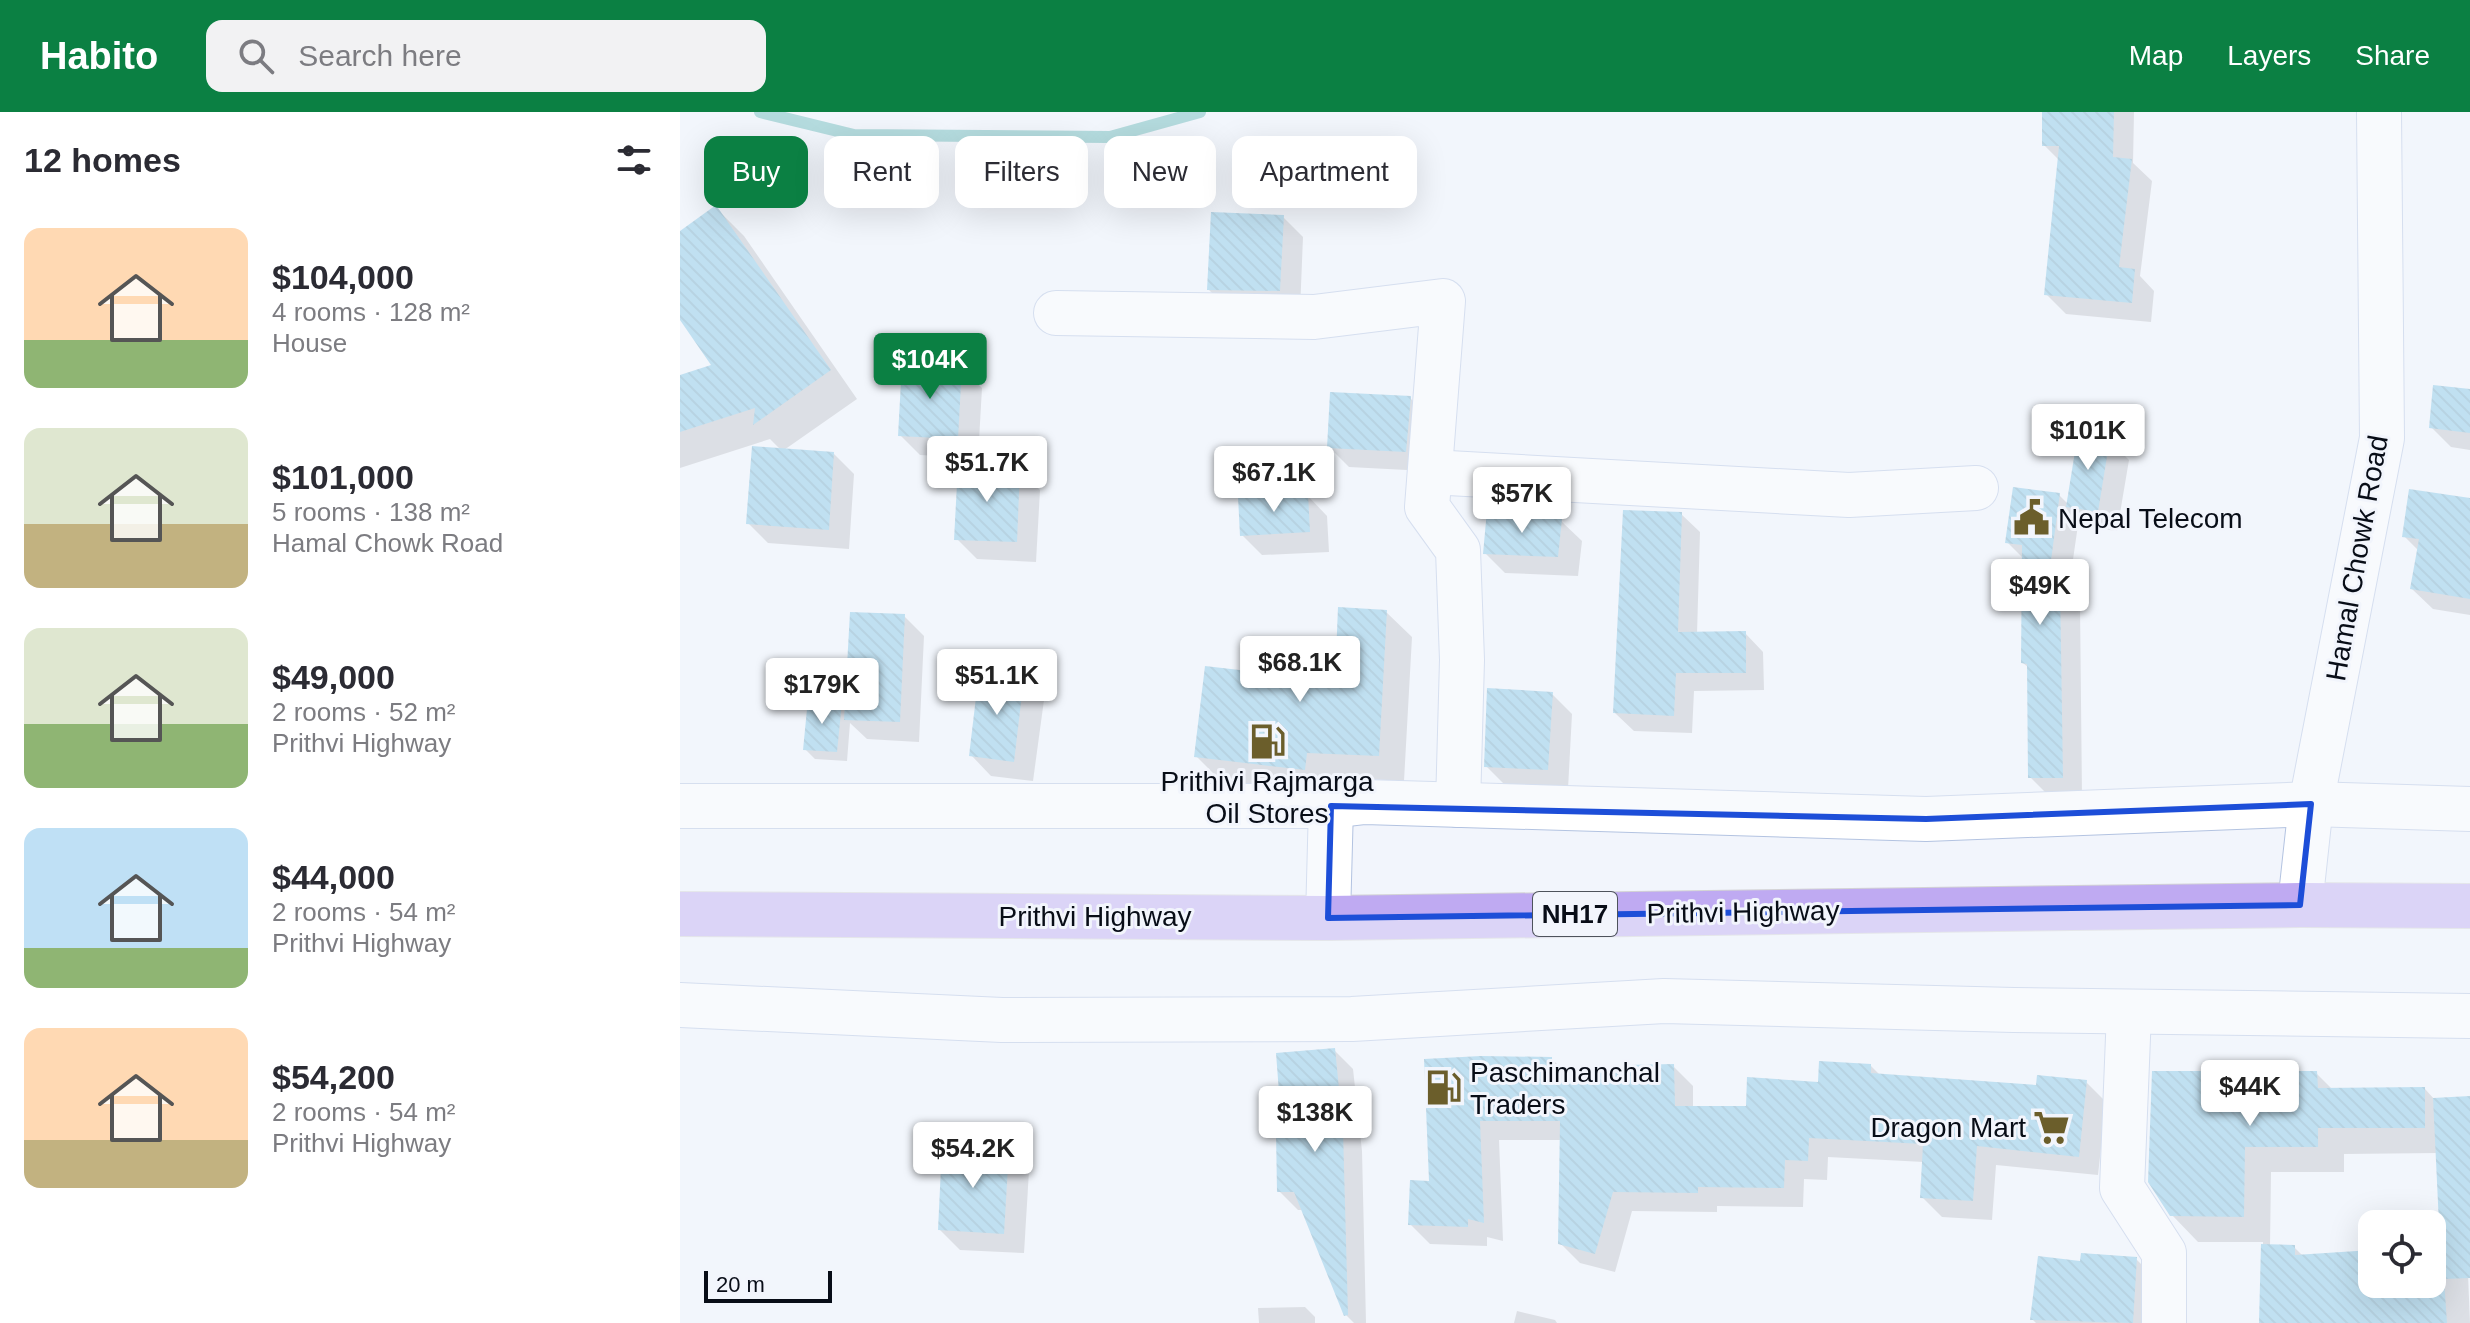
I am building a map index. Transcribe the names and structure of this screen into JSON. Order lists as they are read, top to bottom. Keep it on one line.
{"streets":{"highway":["Prithvi Highway","NH17"],"street":["Hamal Chowk Road"]},"crossings":[["Hamal Chowk Road","Prithvi Highway"]],"places":{"public building":["Nepal Telecom"],"fuel station":["Prithivi Rajmarga Oil Stores","Paschimanchal Traders"],"supermarket":["Dragon Mart"]},"scale_bar":"20 m","page":{"header":"Habito","search":"Search here","nav":["Map","Layers","Share"],"heading":"12 homes","chip":["Buy","Rent","Filters","New","Apartment"],"list":[{"name":"$104,000","note":"4 rooms · 128 m² · House"},{"name":"$101,000","note":"5 rooms · 138 m² · Hamal Chowk Road"},{"name":"$49,000","note":"2 rooms · 52 m² · Prithvi Highway"},{"name":"$44,000","note":"2 rooms · 54 m² · Prithvi Highway"},{"name":"$54,200","note":"2 rooms · 54 m² · Prithvi Highway"}],"price":["$104K","$101K","$51.7K","$67.1K","$57K","$49K","$68.1K","$51.1K","$179K","$44K","$138K","$54.2K"],"scale":"20 m"}}
